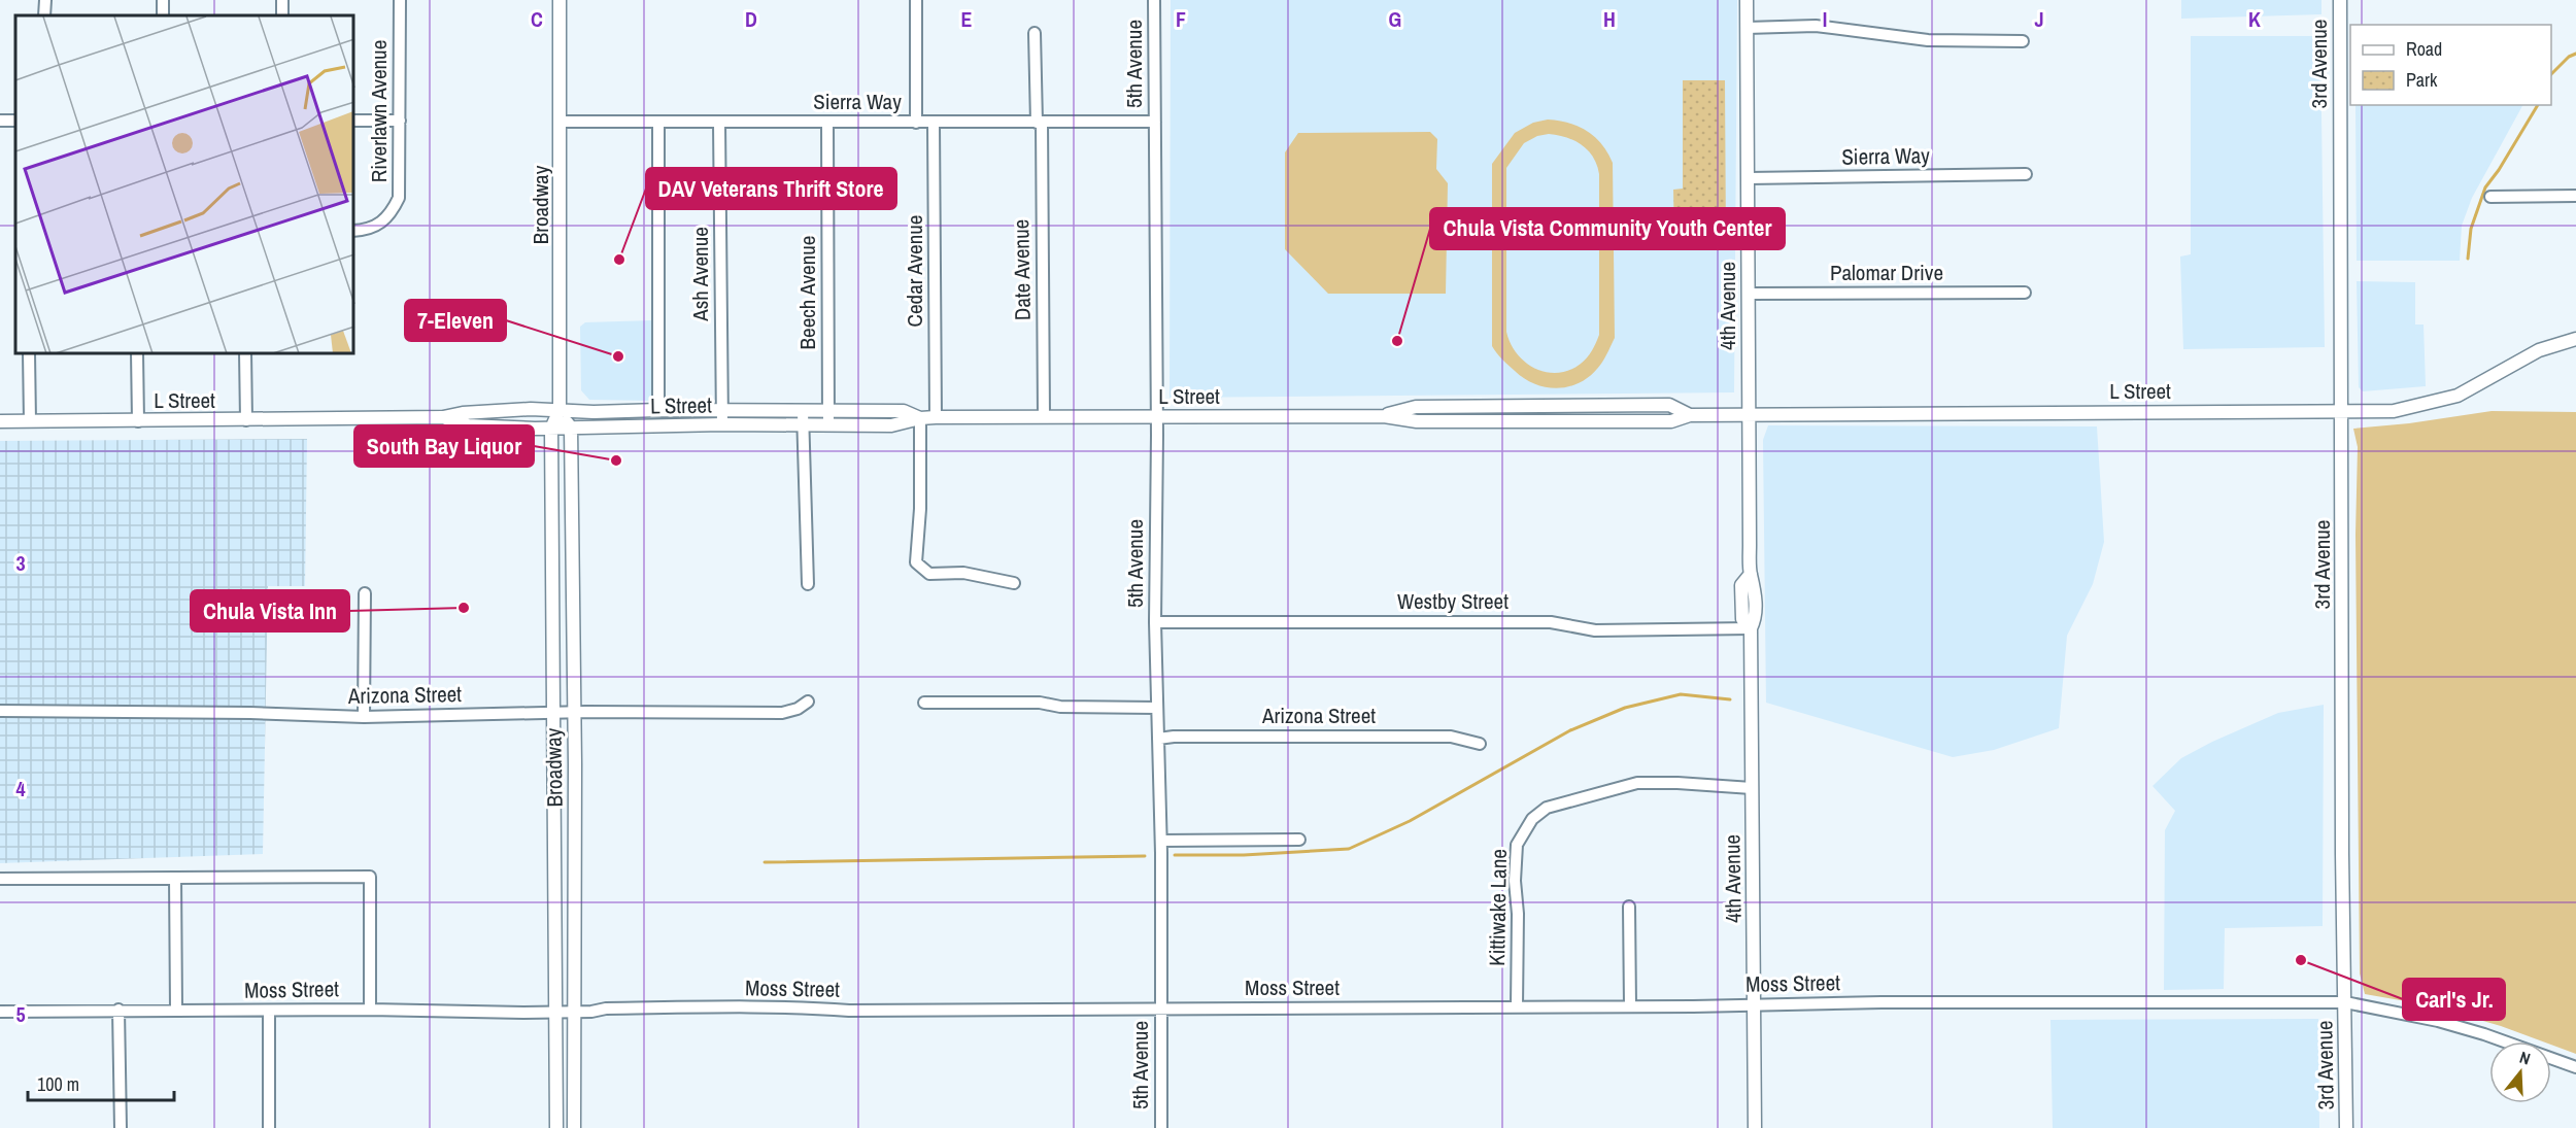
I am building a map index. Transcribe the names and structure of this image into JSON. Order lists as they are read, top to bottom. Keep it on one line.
{"streets":{"main road":["3rd Avenue","Broadway","4th Avenue","L Street"],"street":["5th Avenue","Sierra Way","Riverlawn Avenue","Date Avenue","Cedar Avenue","Palomar Drive","Ash Avenue","Beech Avenue","Westby Street","Arizona Street","Kittiwake Lane","Moss Street"]},"crossings":[["5th Avenue","Sierra Way"],["5th Avenue","L Street"],["5th Avenue","Westby Street"],["5th Avenue","Arizona Street"],["5th Avenue","Moss Street"],["3rd Avenue","L Street"],["3rd Avenue","Moss Street"],["Sierra Way","Broadway"],["Sierra Way","Date Avenue"],["Sierra Way","Cedar Avenue"],["Sierra Way","Ash Avenue"],["Sierra Way","Beech Avenue"],["Sierra Way","4th Avenue"],["Broadway","L Street"],["Broadway","Arizona Street"],["Broadway","Moss Street"],["Date Avenue","L Street"],["Cedar Avenue","L Street"],["Palomar Drive","4th Avenue"],["Ash Avenue","L Street"],["Beech Avenue","L Street"],["4th Avenue","L Street"],["4th Avenue","Westby Street"],["4th Avenue","Kittiwake Lane"],["4th Avenue","Moss Street"],["Kittiwake Lane","Moss Street"]],"places":["DAV Veterans Thrift Store","Chula Vista Community Youth Center","7-Eleven","South Bay Liquor","Chula Vista Inn","Carl's Jr."],"legend":["Road","Park"],"scale_bar":"100 m","north":"top","grid":{"columns":["C","D","E","F","G","H","I","J","K"],"rows":["3","4","5"]}}
